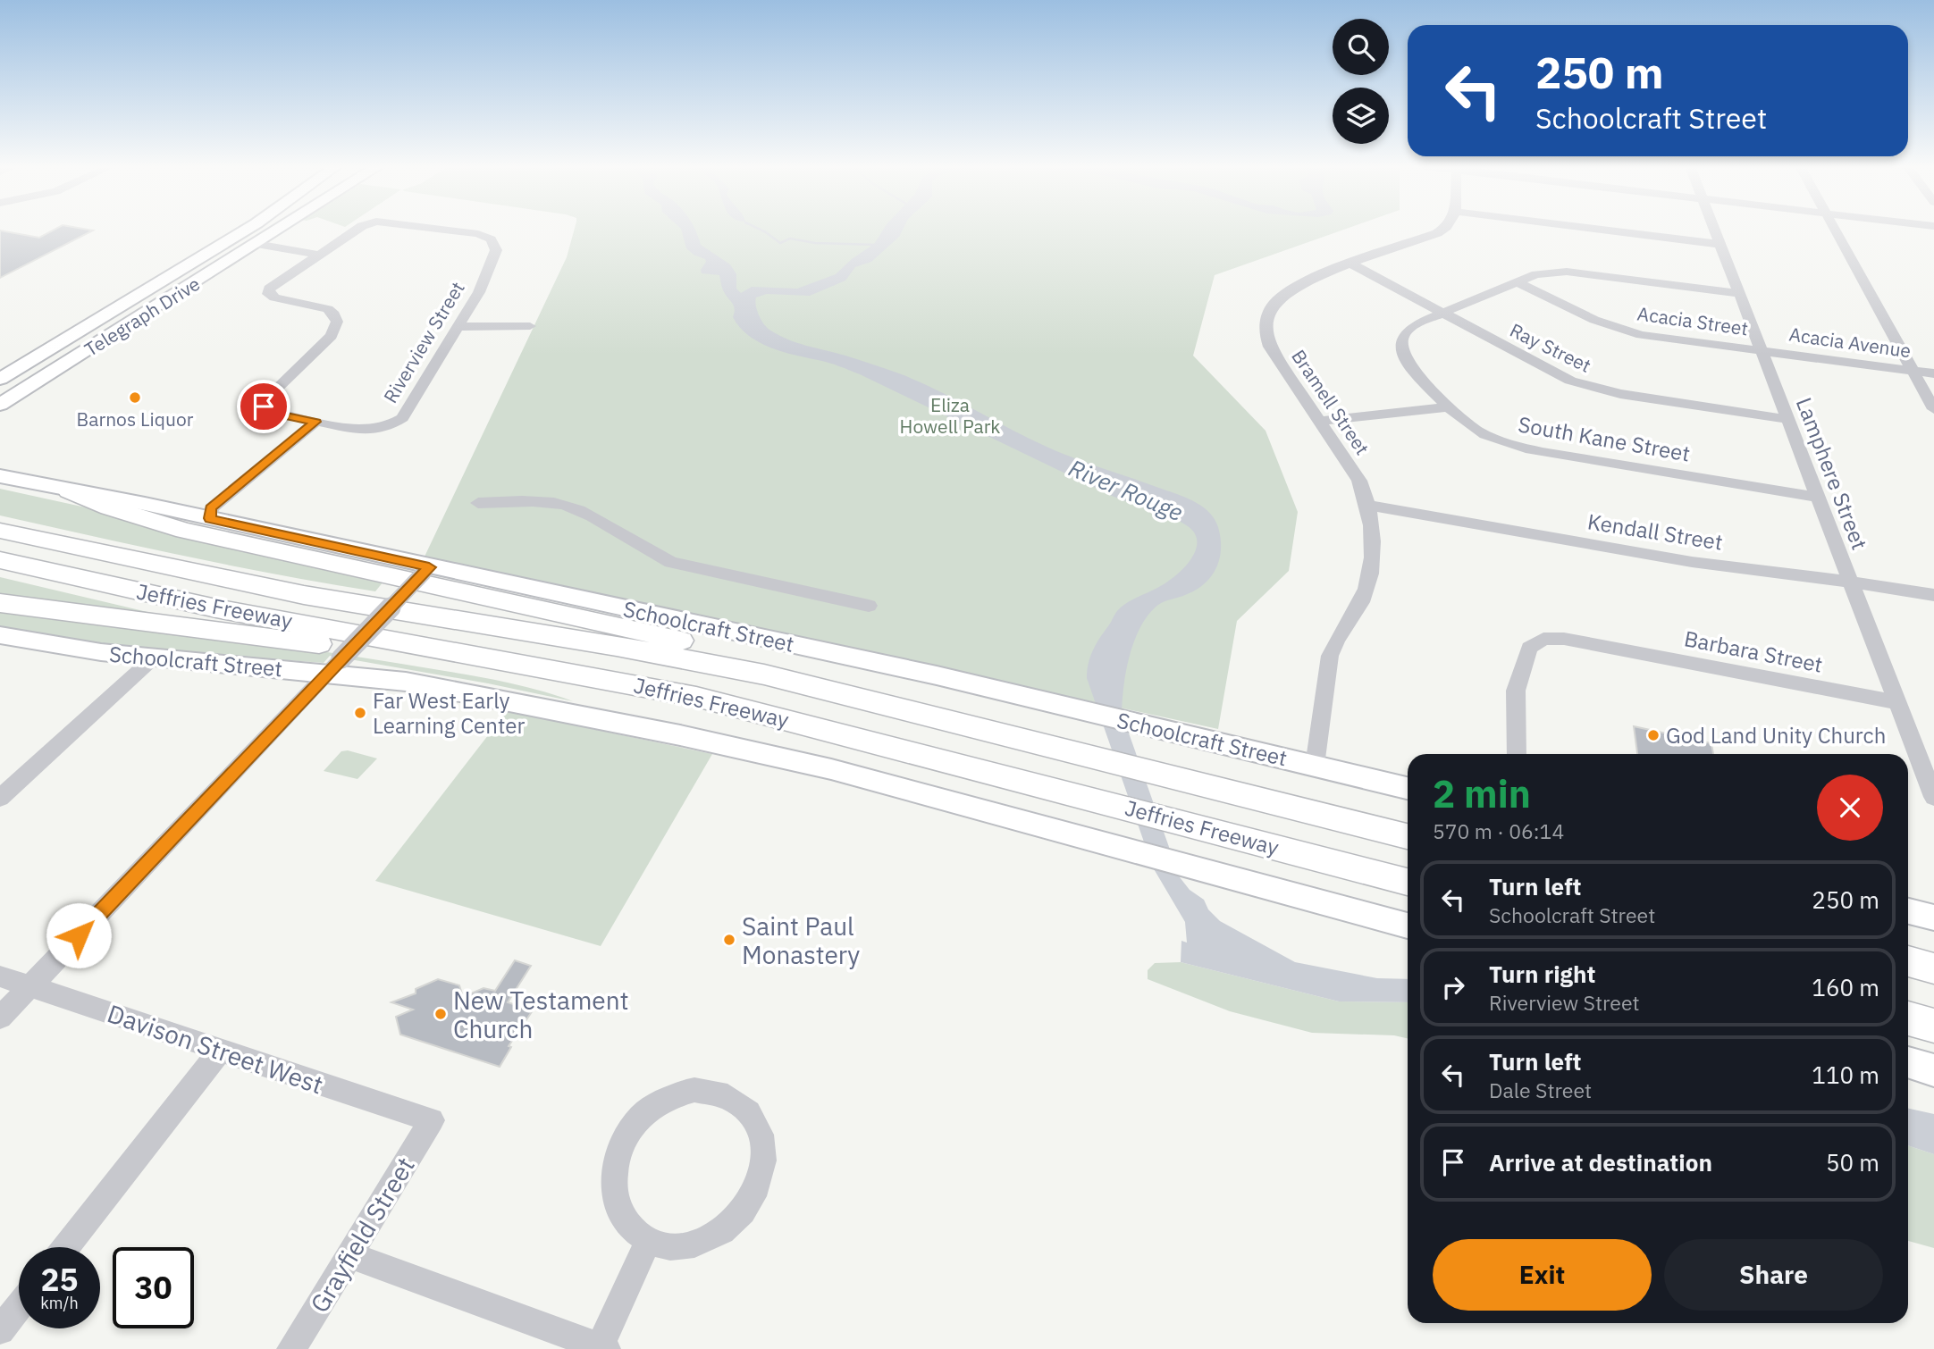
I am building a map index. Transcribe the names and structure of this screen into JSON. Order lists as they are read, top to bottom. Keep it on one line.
{"streets":{"highway":["Jeffries Freeway"],"main road":["Telegraph Drive","Schoolcraft Street"],"street":["Acacia Street","Riverview Street","Acacia Avenue","Ray Street","Bramell Street","South Kane Street","Lamphere Street","Kendall Street","Barbara Street","Davison Street West","Grayfield Street"]},"crossings":[["Acacia Street","Acacia Avenue"],["Acacia Street","Lamphere Street"],["Acacia Avenue","Lamphere Street"],["Ray Street","Bramell Street"],["Ray Street","South Kane Street"],["Ray Street","Lamphere Street"],["Bramell Street","Kendall Street"],["Bramell Street","Schoolcraft Street"],["South Kane Street","Lamphere Street"],["Lamphere Street","Kendall Street"],["Lamphere Street","Barbara Street"],["Davison Street West","Grayfield Street"]],"water":["River Rouge"],"parks":["Eliza Howell Park"],"places":["Barnos Liquor","Far West Early Learning Center","God Land Unity Church","Saint Paul Monastery","New Testament Church"],"page":{"turn":["250 m","Schoolcraft Street"],"heading":["2 min","570 m · 06:14"],"list":[{"name":"Turn left","note":"Schoolcraft Street","value":"250 m"},{"name":"Turn right","note":"Riverview Street","value":"160 m"},{"name":"Turn left","note":"Dale Street","value":"110 m"},{"name":"Arrive at destination","value":"50 m"}],"buttons":["Exit","Share"],"speed":"25 km/h","limit":"30"}}
